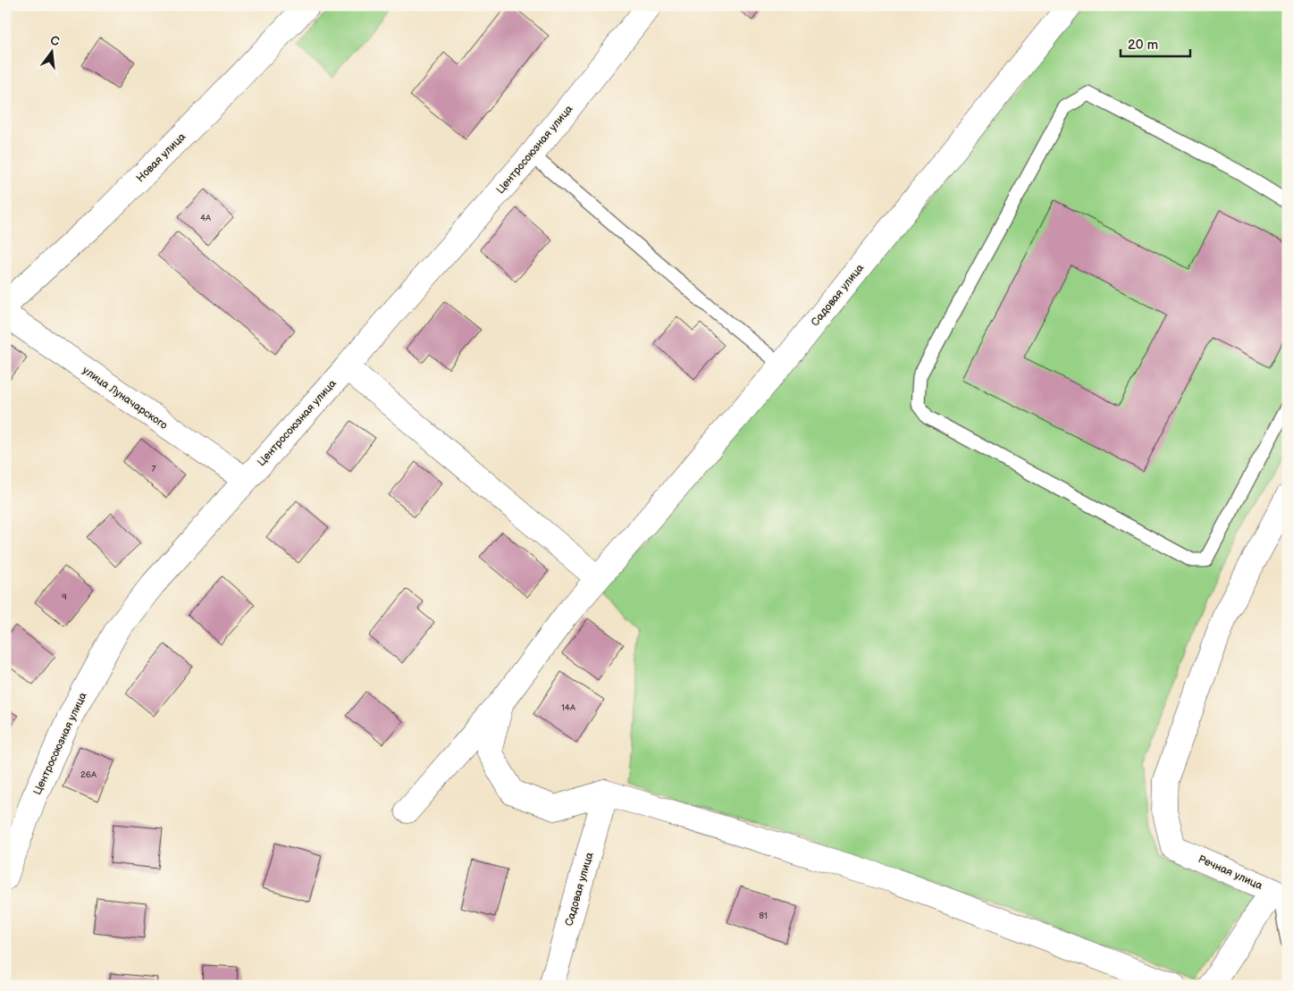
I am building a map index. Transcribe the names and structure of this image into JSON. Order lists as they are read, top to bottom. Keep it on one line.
{"streets":{"street":["Центросоюзная улица","Новая улица","Садовая улица","улица Луначарского","Речная улица"]},"crossings":[["Центросоюзная улица","улица Луначарского"]],"house_numbers":["4А","7","9","14А","26А","81"],"scale_bar":"20 m","north":"top"}
